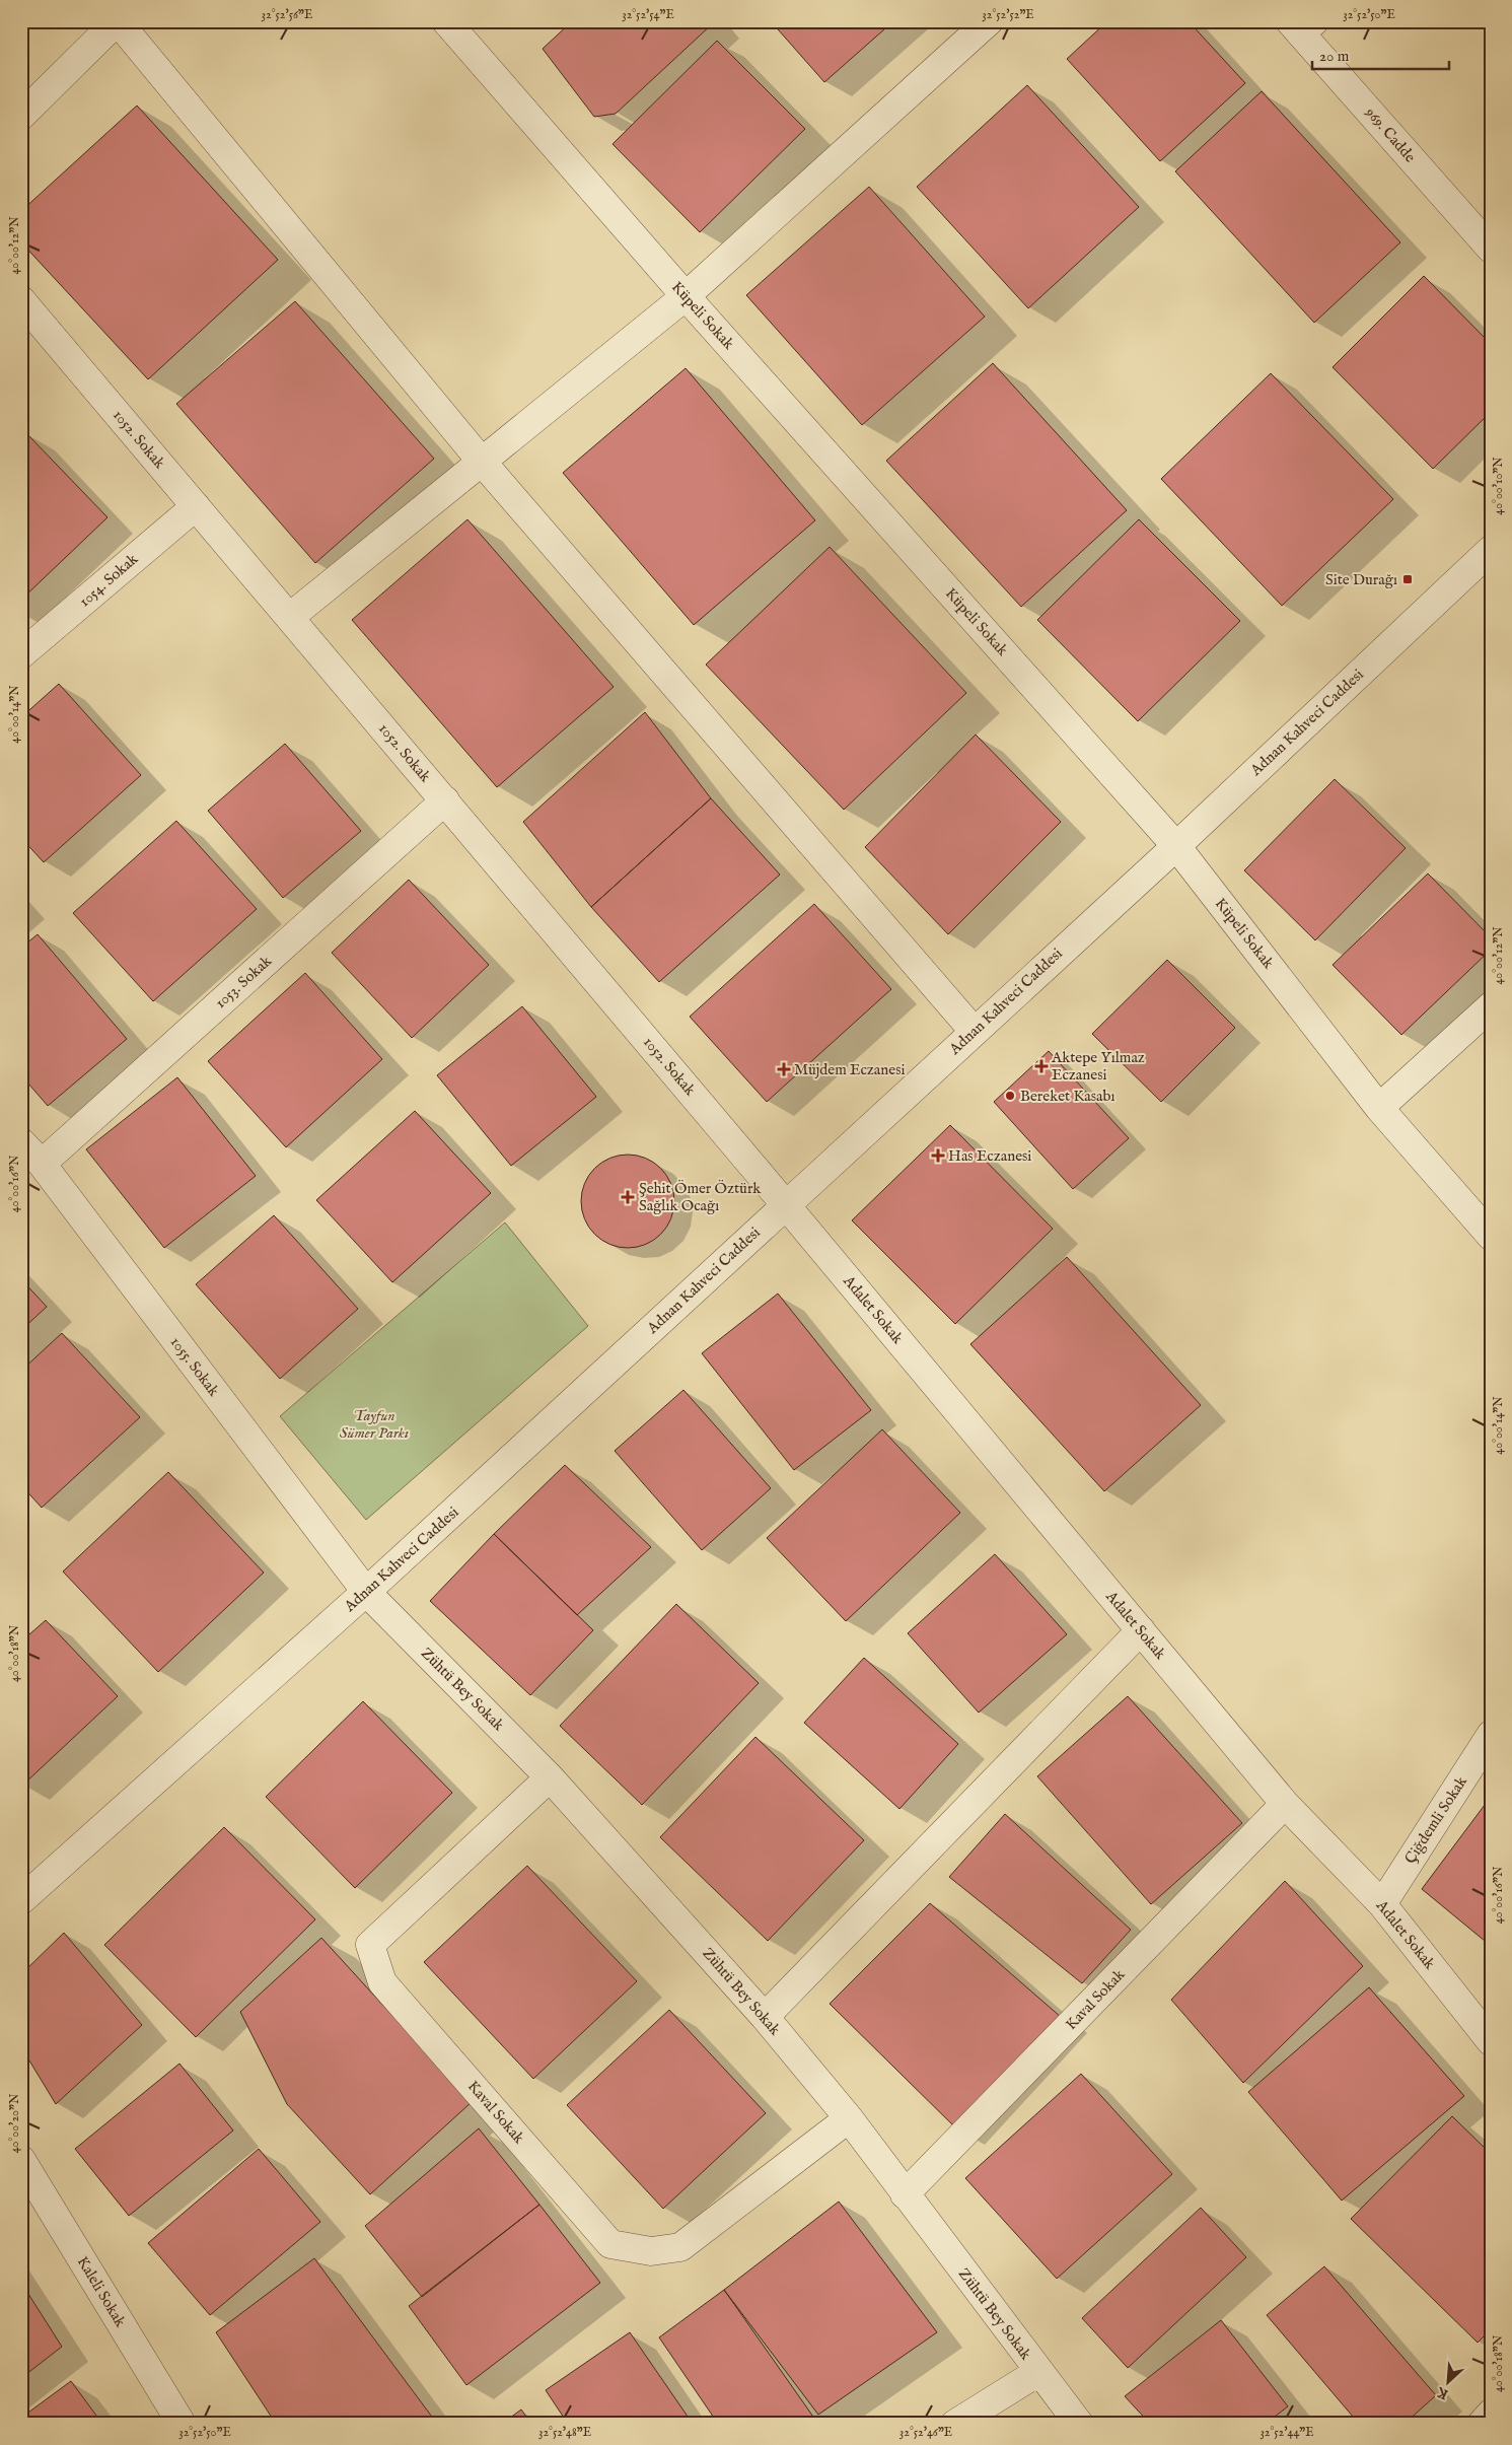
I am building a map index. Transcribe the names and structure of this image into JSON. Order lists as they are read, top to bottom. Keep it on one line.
{"streets":{"street":["969. Cadde","Küpeli Sokak","1052. Sokak","1054. Sokak","Adnan Kahveci Caddesi","1053. Sokak","Adalet Sokak","1055. Sokak","Zühtü Bey Sokak","Çiğdemli Sokak","Kaval Sokak","Kaleli Sokak"]},"crossings":[["Küpeli Sokak","Adnan Kahveci Caddesi"],["1052. Sokak","1054. Sokak"],["1052. Sokak","Adnan Kahveci Caddesi"],["1052. Sokak","1053. Sokak"],["1052. Sokak","Adalet Sokak"],["Adnan Kahveci Caddesi","Adalet Sokak"],["Adnan Kahveci Caddesi","1055. Sokak"],["Adnan Kahveci Caddesi","Zühtü Bey Sokak"],["1053. Sokak","1055. Sokak"],["Adalet Sokak","Çiğdemli Sokak"],["Adalet Sokak","Kaval Sokak"],["1055. Sokak","Zühtü Bey Sokak"],["Zühtü Bey Sokak","Kaval Sokak"]],"parks":["Tayfun Sümer Parkı"],"places":{"transit":["Site Durağı"],"health":["Aktepe Yılmaz Eczanesi","Müjdem Eczanesi","Has Eczanesi","Şehit Ömer Öztürk Sağlık Ocağı"],"other":["Bereket Kasabı"]},"scale_bar":"20 m","north":"bottom left","coordinates":["32°52'56\"E","32°52'54\"E","32°52'52\"E","32°52'50\"E","40°00'12\"N","40°00'10\"N","40°00'14\"N","40°00'16\"N","40°00'18\"N","40°00'20\"N","32°52'48\"E","32°52'46\"E","32°52'44\"E"]}
